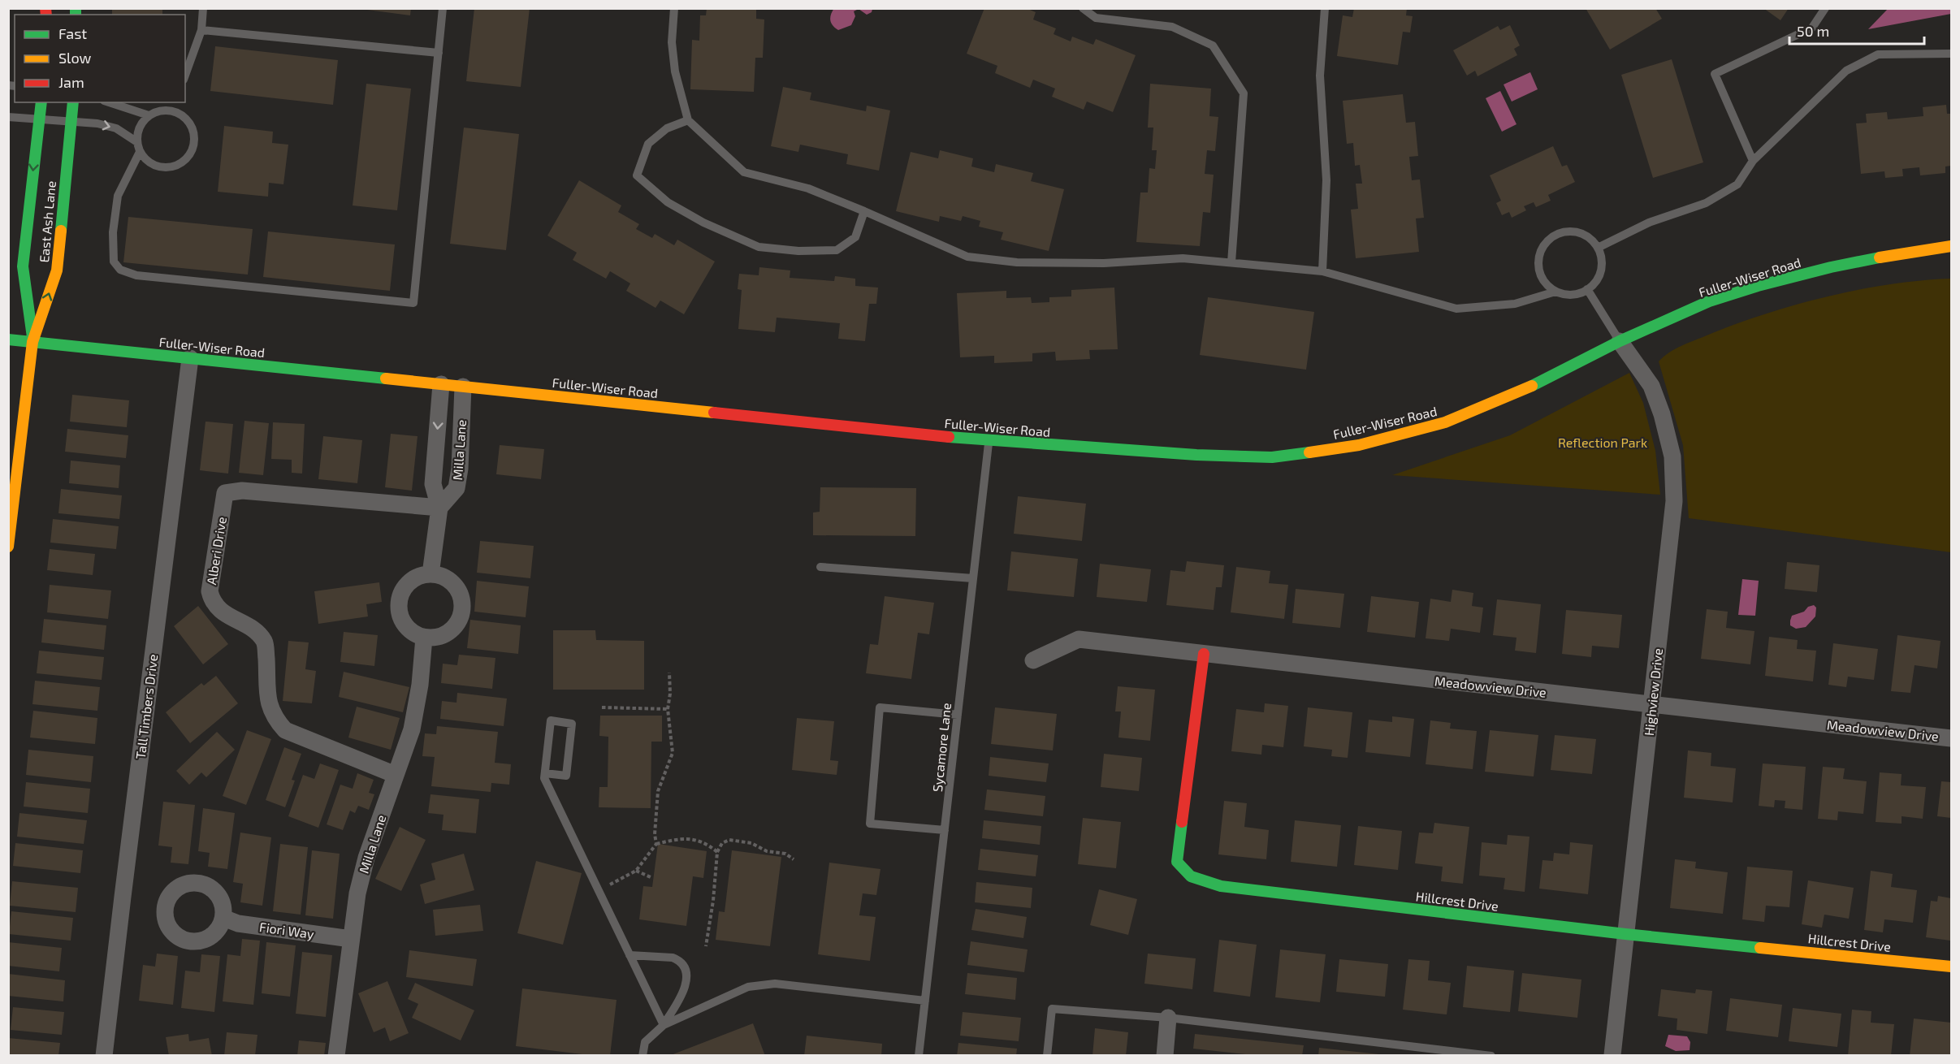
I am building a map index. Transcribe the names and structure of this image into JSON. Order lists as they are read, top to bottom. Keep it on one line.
{"streets":{"street":["East Ash Lane","Fuller-Wiser Road","Milla Lane","Alberi Drive","Meadowview Drive","Highview Drive","Tall Timbers Drive","Hillcrest Drive","Fiori Way"],"lane":["Sycamore Lane"]},"crossings":[["East Ash Lane","Fuller-Wiser Road"],["Fuller-Wiser Road","Milla Lane"],["Fuller-Wiser Road","Highview Drive"],["Fuller-Wiser Road","Tall Timbers Drive"],["Fuller-Wiser Road","Sycamore Lane"],["Milla Lane","Alberi Drive"],["Milla Lane","Fiori Way"],["Meadowview Drive","Highview Drive"],["Meadowview Drive","Hillcrest Drive"],["Highview Drive","Hillcrest Drive"]],"parks":["Reflection Park"],"legend":["Fast","Slow","Jam"],"scale_bar":"50 m"}
